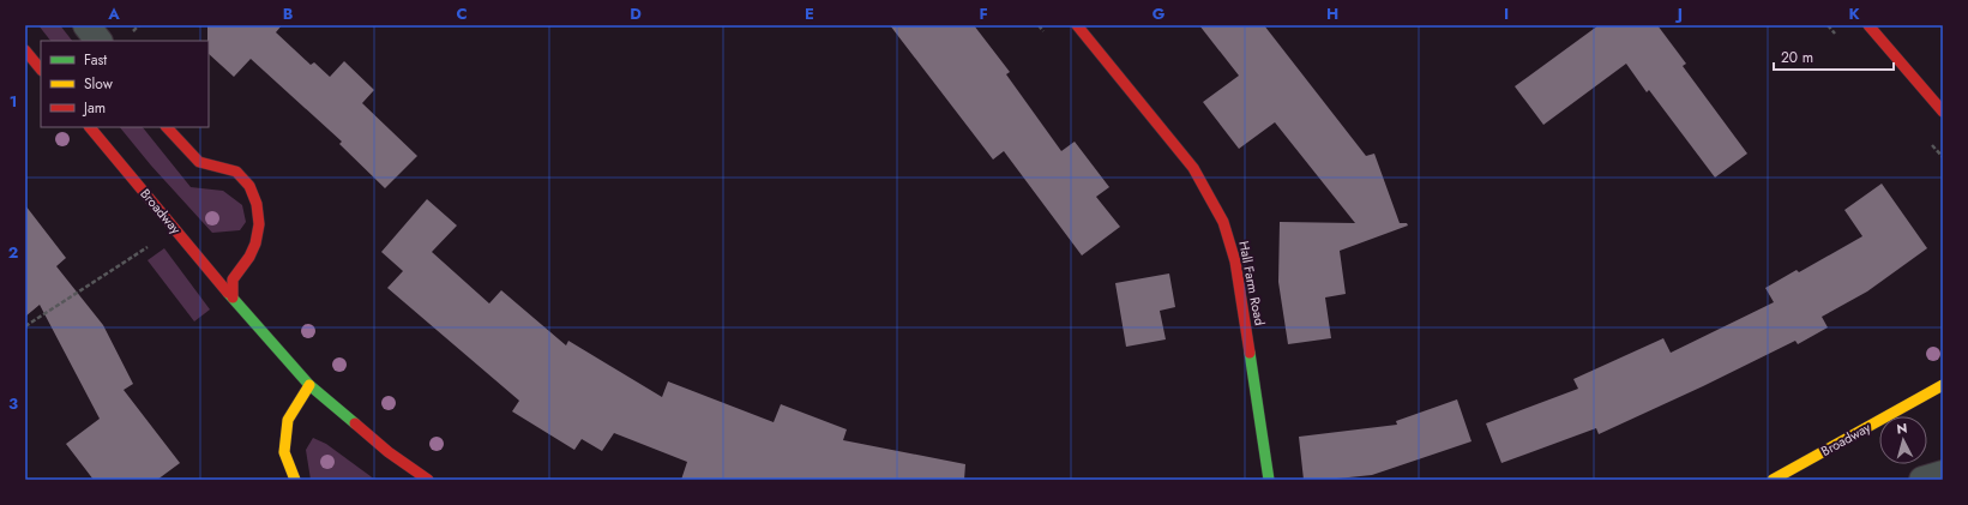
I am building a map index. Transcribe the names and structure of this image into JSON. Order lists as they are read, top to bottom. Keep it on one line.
{"streets":{"main road":["Broadway","Hall Farm Road"]},"legend":["Fast","Slow","Jam"],"scale_bar":"20 m","north":"top","grid":{"columns":["A","B","C","D","E","F","G","H","I","J","K"],"rows":["1","2","3"]}}
